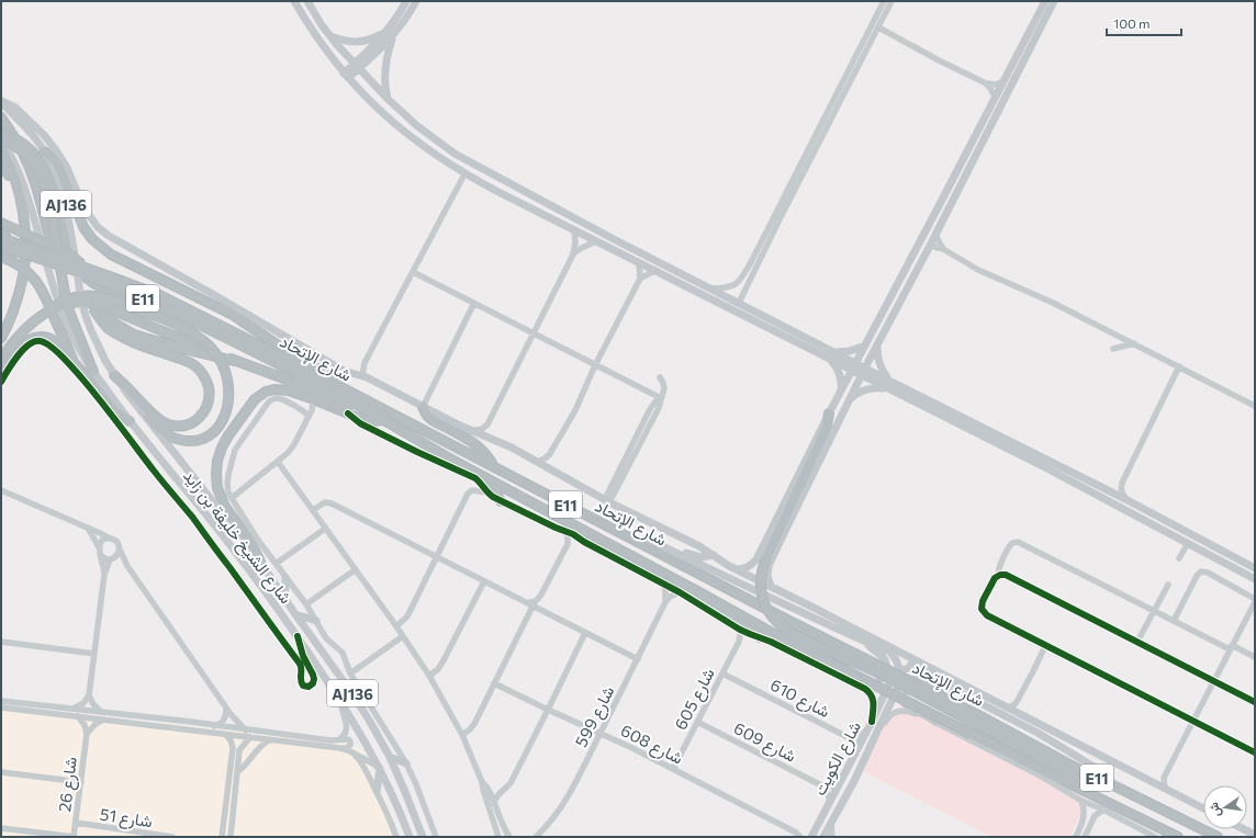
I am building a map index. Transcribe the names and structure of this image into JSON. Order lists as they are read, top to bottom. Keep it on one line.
{"streets":{"highway":["E11","شارع الإتحاد"],"main road":["AJ136","شارع الشيخ خليفة بن زايد","شارع الكويت"],"street":["شارع 610","شارع 605","شارع 599","شارع 609","شارع 608","شارع 26","شارع 51"]},"crossings":[["AJ136","شارع الإتحاد"],["AJ136","شارع الشيخ خليفة بن زايد"],["شارع الإتحاد","شارع الشيخ خليفة بن زايد"],["شارع 610","شارع 605"],["شارع 610","شارع الكويت"],["شارع 605","شارع 609"],["شارع 605","شارع 608"],["شارع 599","شارع 608"],["شارع 609","شارع الكويت"],["شارع 608","شارع الكويت"],["شارع 26","شارع 51"]],"scale_bar":"100 m","north":"left"}
